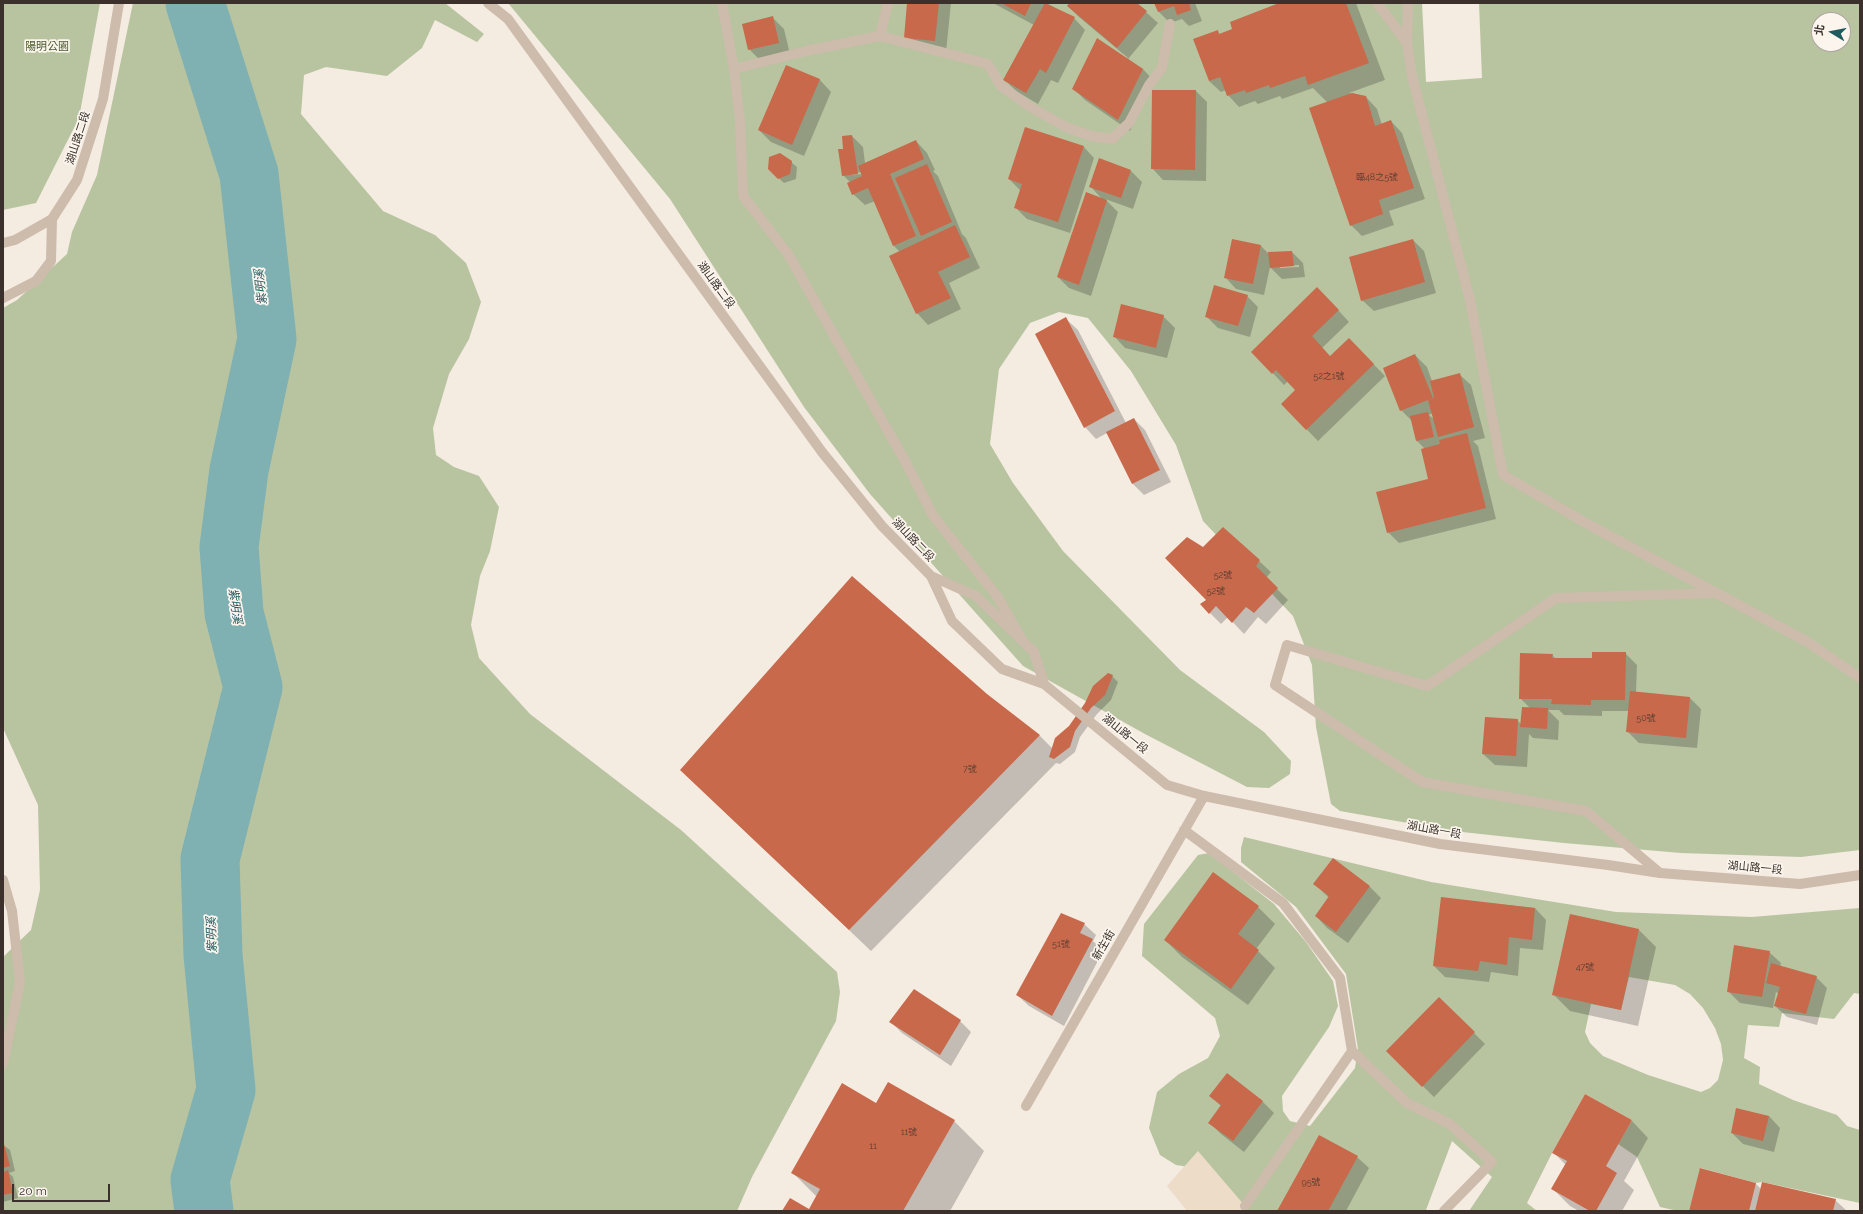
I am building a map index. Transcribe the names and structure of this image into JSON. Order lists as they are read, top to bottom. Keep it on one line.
{"streets":{"street":["湖山路二段","湖山路一段","新生街"]},"crossings":[["湖山路二段","湖山路一段"],["湖山路一段","新生街"]],"water":["紫明溪"],"parks":["陽明公園"],"house_numbers":["臨48之5號","52之1號","52號","52號","50號","7號","51號","47號","11號","11","95號"],"scale_bar":"20 m","north":"left"}
